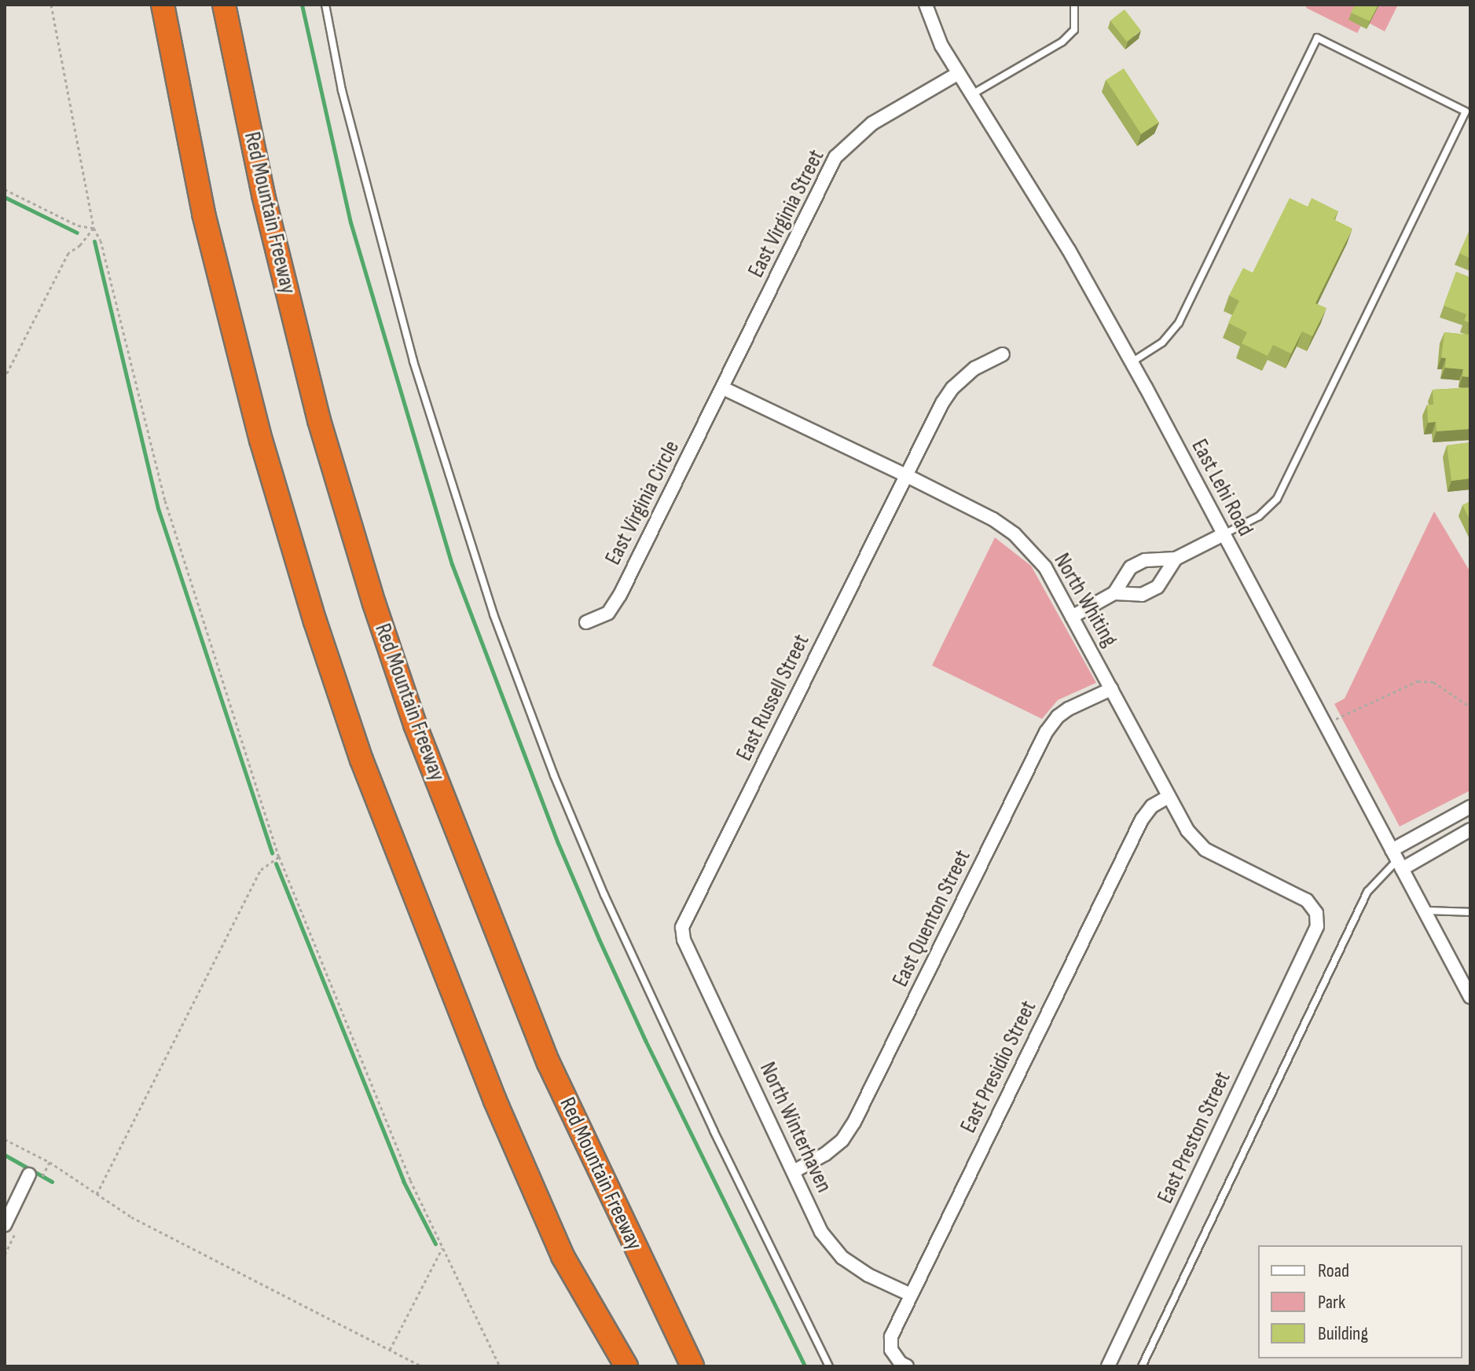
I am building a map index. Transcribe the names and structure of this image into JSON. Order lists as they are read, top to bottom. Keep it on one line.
{"streets":{"highway":["Red Mountain Freeway"],"street":["East Virginia Street","East Lehi Road","East Virginia Circle","North Whiting","East Russell Street","East Quenton Street","East Presidio Street","North Winterhaven","East Preston Street"]},"crossings":[["East Virginia Street","East Lehi Road"],["East Virginia Street","East Virginia Circle"],["East Virginia Street","North Whiting"],["East Virginia Circle","North Whiting"],["North Whiting","East Russell Street"],["North Whiting","East Quenton Street"],["North Whiting","East Presidio Street"],["North Whiting","East Preston Street"],["East Russell Street","North Winterhaven"],["East Quenton Street","North Winterhaven"],["East Presidio Street","North Winterhaven"]],"legend":["Road","Park","Building"]}
